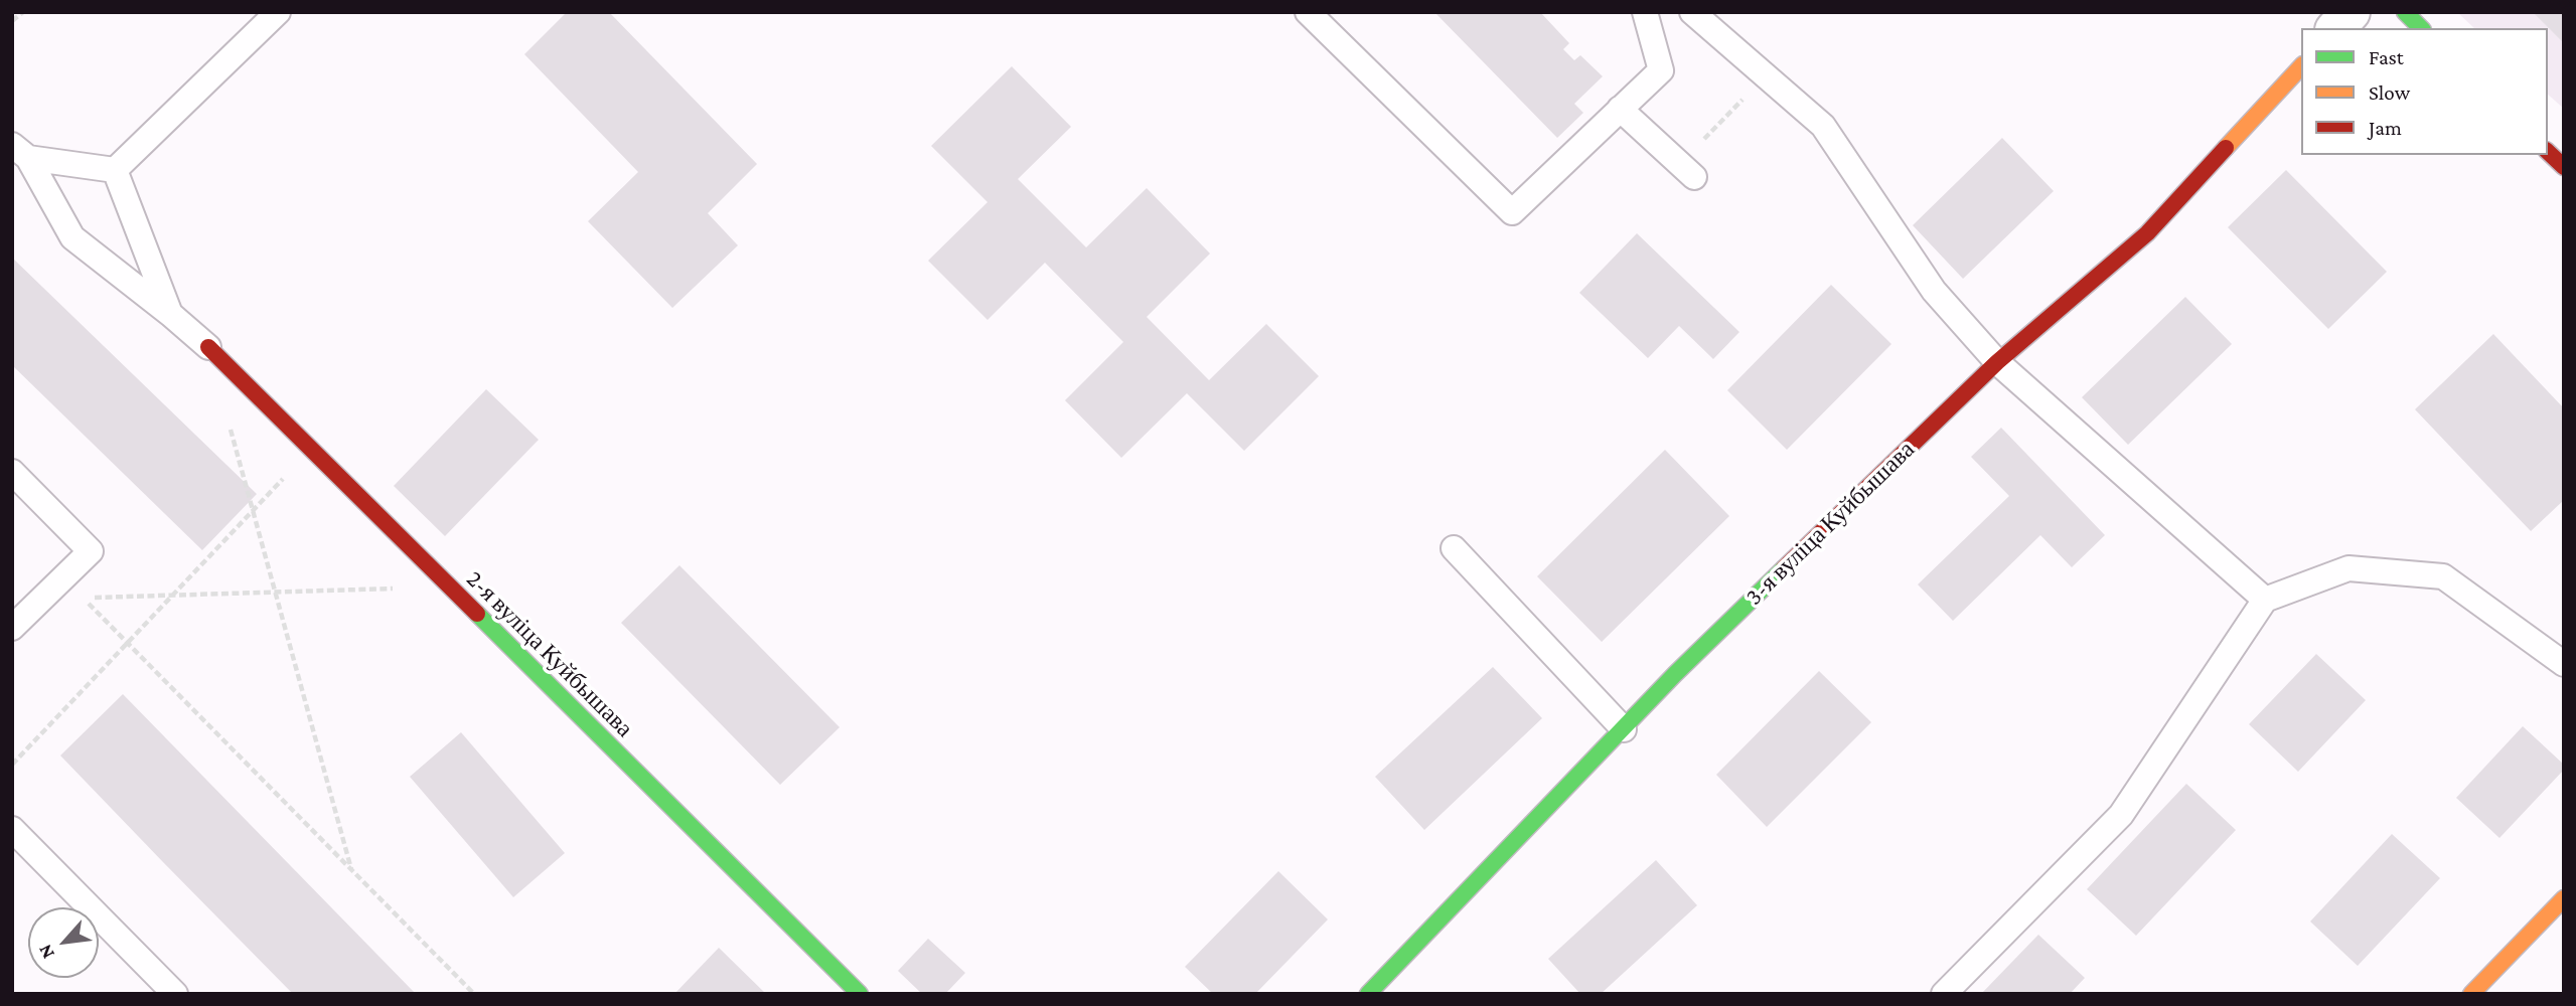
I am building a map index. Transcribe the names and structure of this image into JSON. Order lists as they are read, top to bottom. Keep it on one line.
{"streets":{"street":["3-я вуліца Куйбышава","2-я вуліца Куйбышава"]},"legend":["Fast","Slow","Jam"],"north":"bottom left"}
